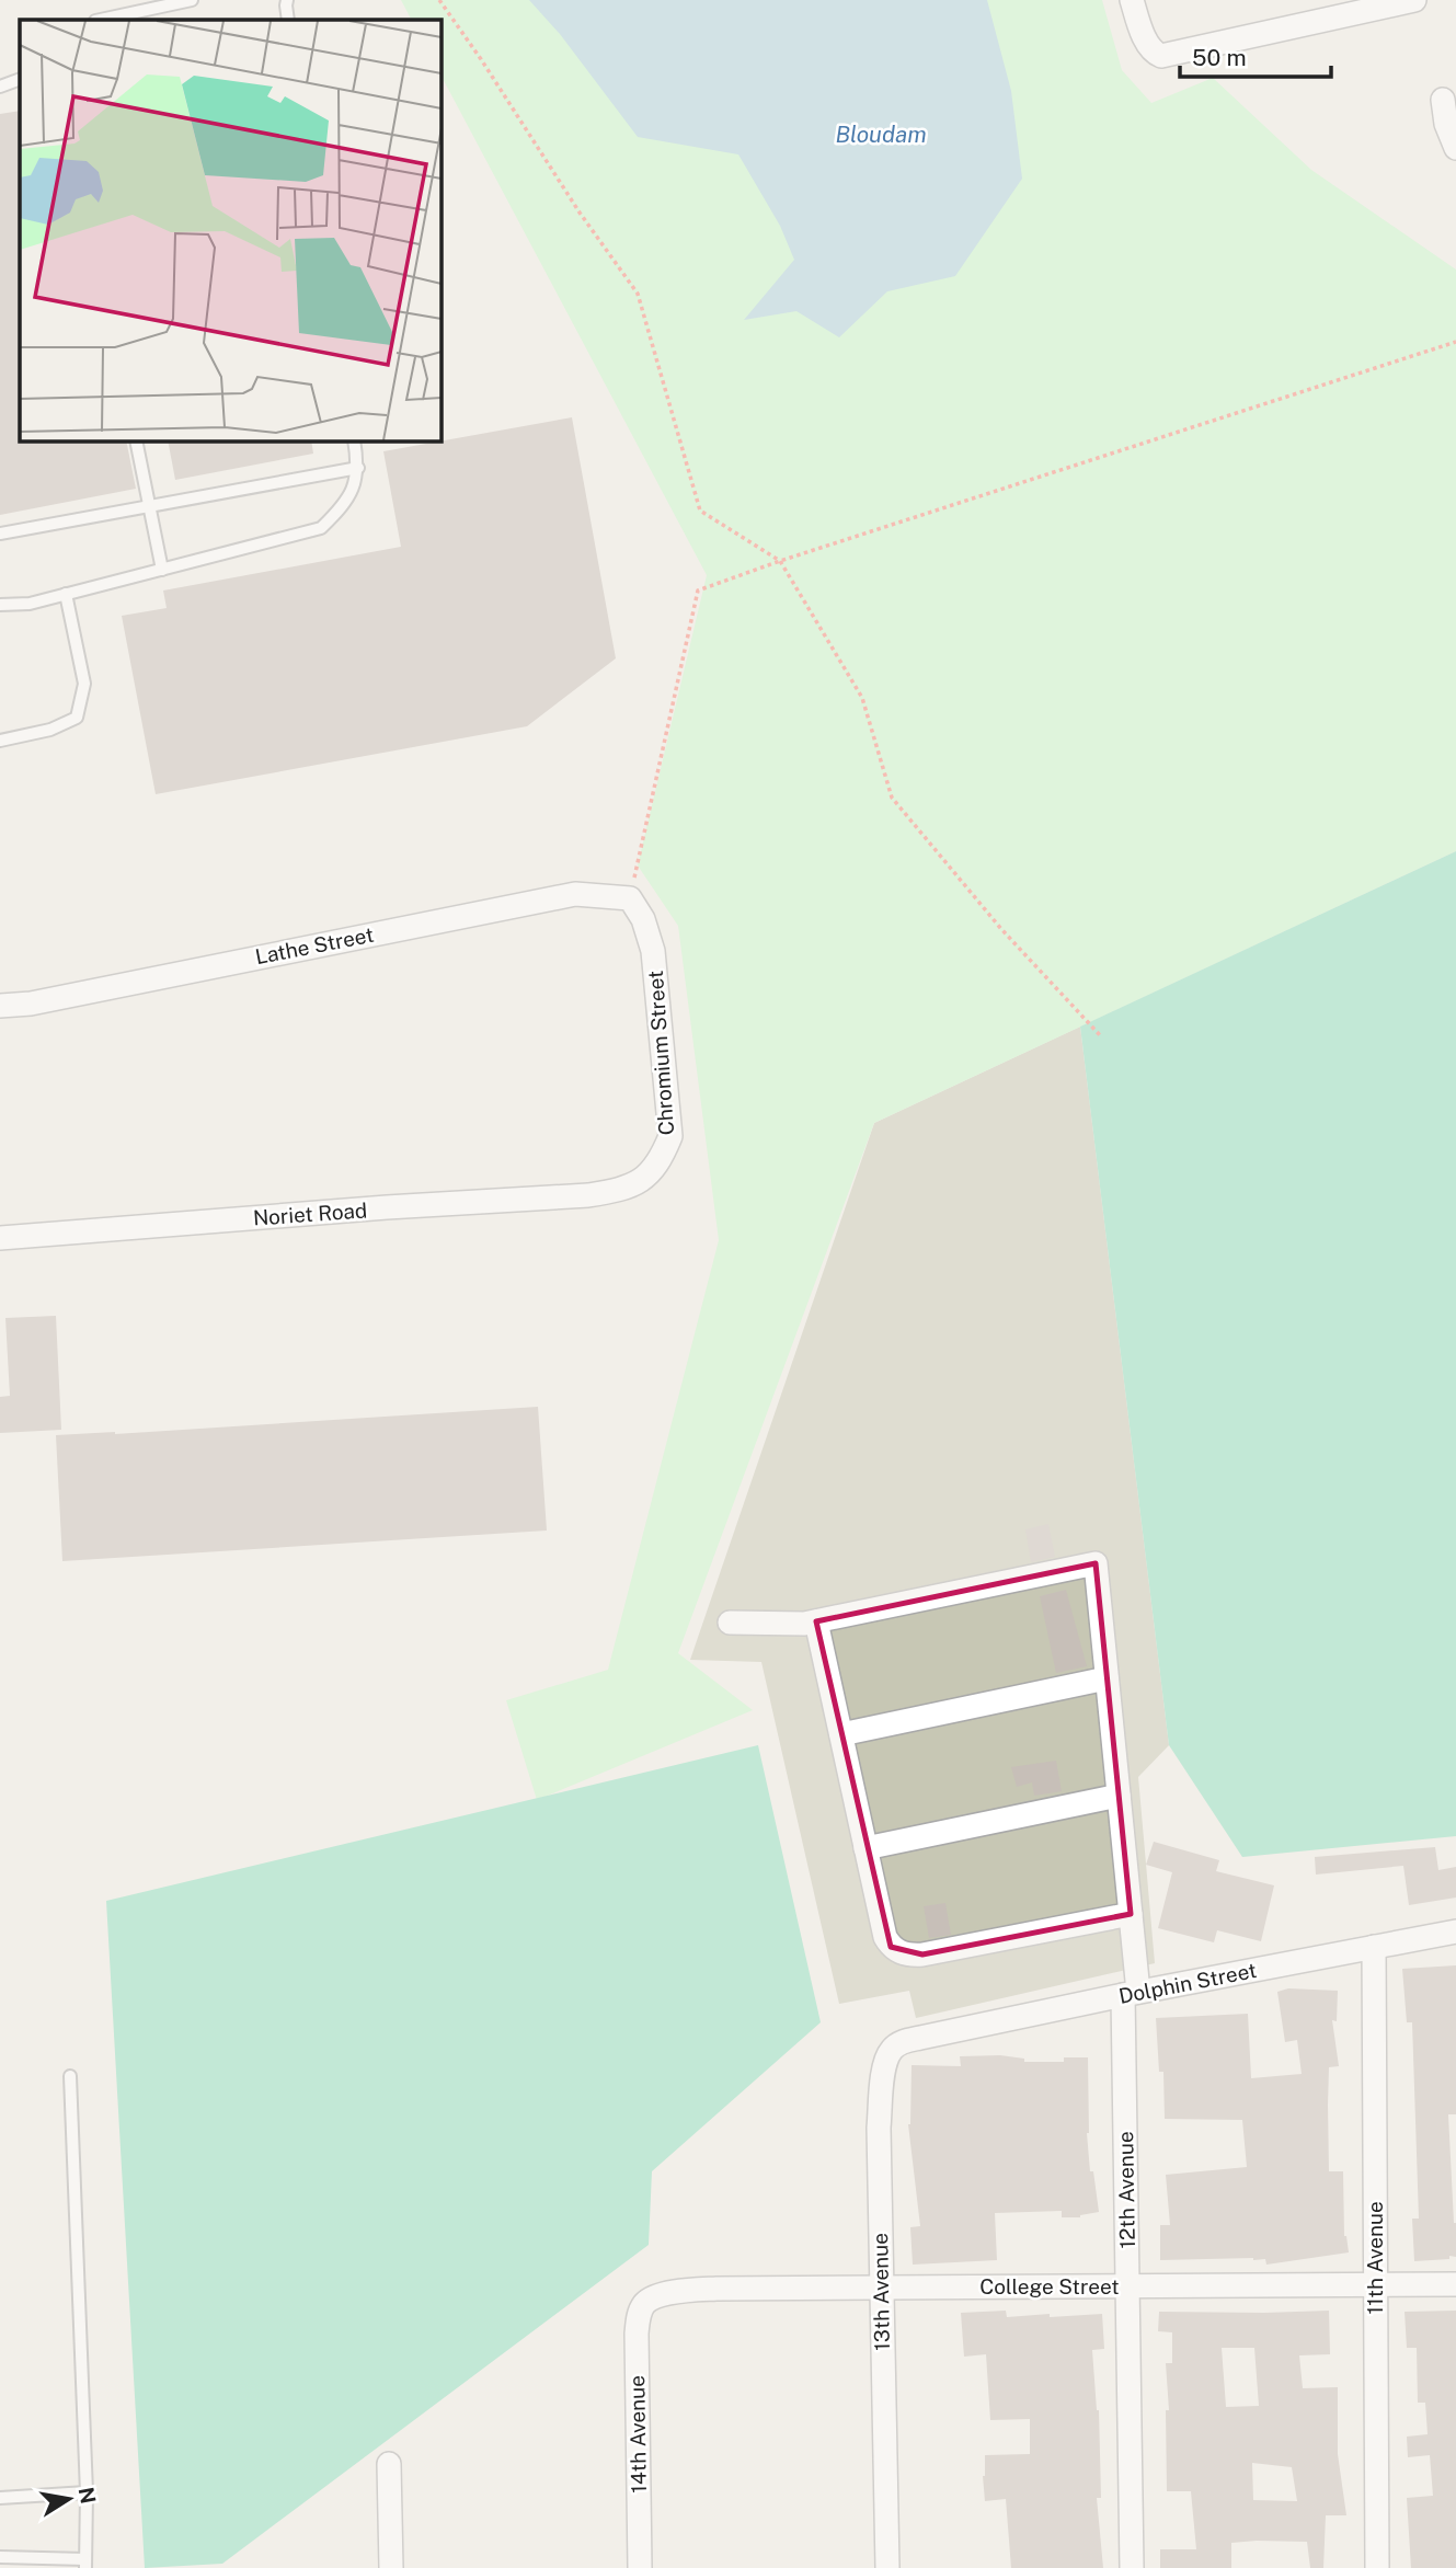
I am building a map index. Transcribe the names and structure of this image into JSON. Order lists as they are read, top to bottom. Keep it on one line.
{"streets":{"street":["Lathe Street","Chromium Street","Noriet Road","Dolphin Street","12th Avenue","11th Avenue","College Street","13th Avenue","14th Avenue"]},"crossings":[["Lathe Street","Chromium Street"],["Chromium Street","Noriet Road"],["Dolphin Street","12th Avenue"],["Dolphin Street","11th Avenue"],["Dolphin Street","13th Avenue"],["12th Avenue","College Street"],["11th Avenue","College Street"],["College Street","13th Avenue"],["College Street","14th Avenue"]],"water":["Bloudam"],"scale_bar":"50 m","north":"right"}
